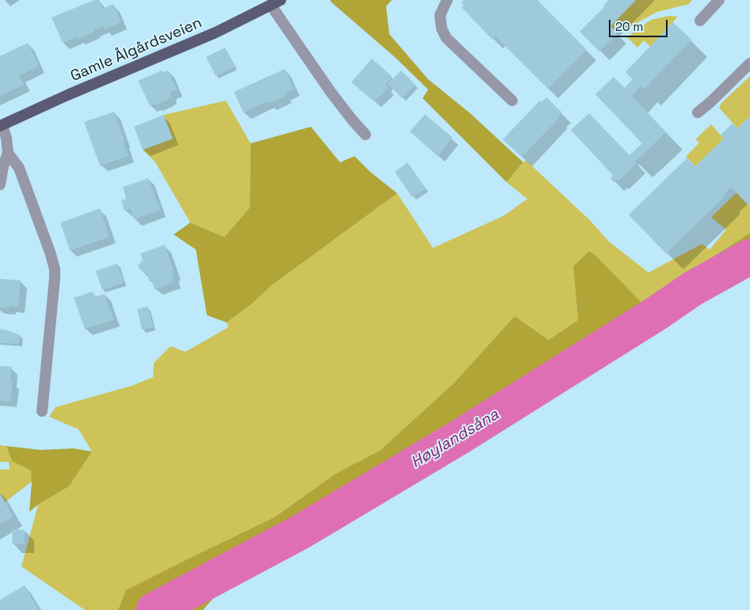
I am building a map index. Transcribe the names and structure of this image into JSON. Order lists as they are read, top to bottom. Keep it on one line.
{"streets":{"main road":["Gamle Ålgårdsveien"]},"water":["Høylandsåna"],"scale_bar":"20 m"}
